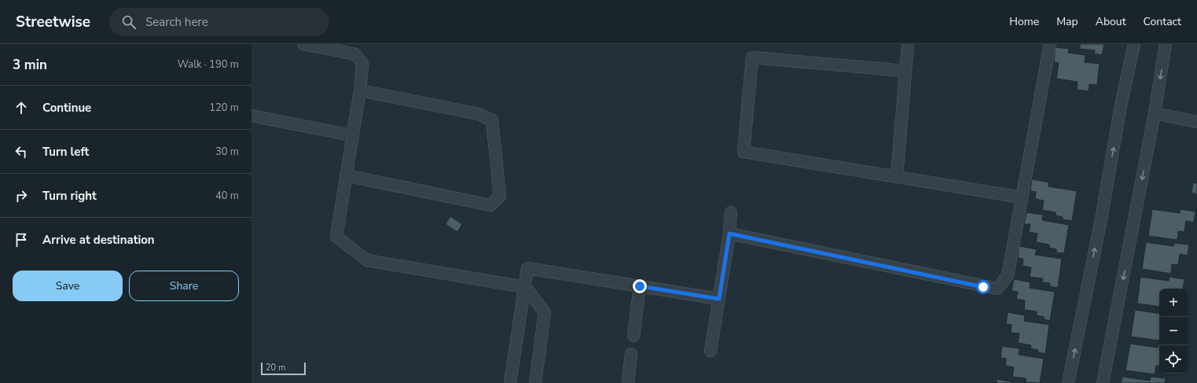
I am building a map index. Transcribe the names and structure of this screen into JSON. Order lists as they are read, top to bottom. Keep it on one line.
{"scale_bar":"20 m","page":{"header":"Streetwise","search":"Search here","nav":["Home","Map","About","Contact"],"heading":["3 min","Walk · 190 m"],"list":[["Continue","120 m"],["Turn left","30 m"],["Turn right","40 m"],"Arrive at destination"],"buttons":["Save","Share"],"map_buttons":["+","−"],"scale":"20 m"}}
